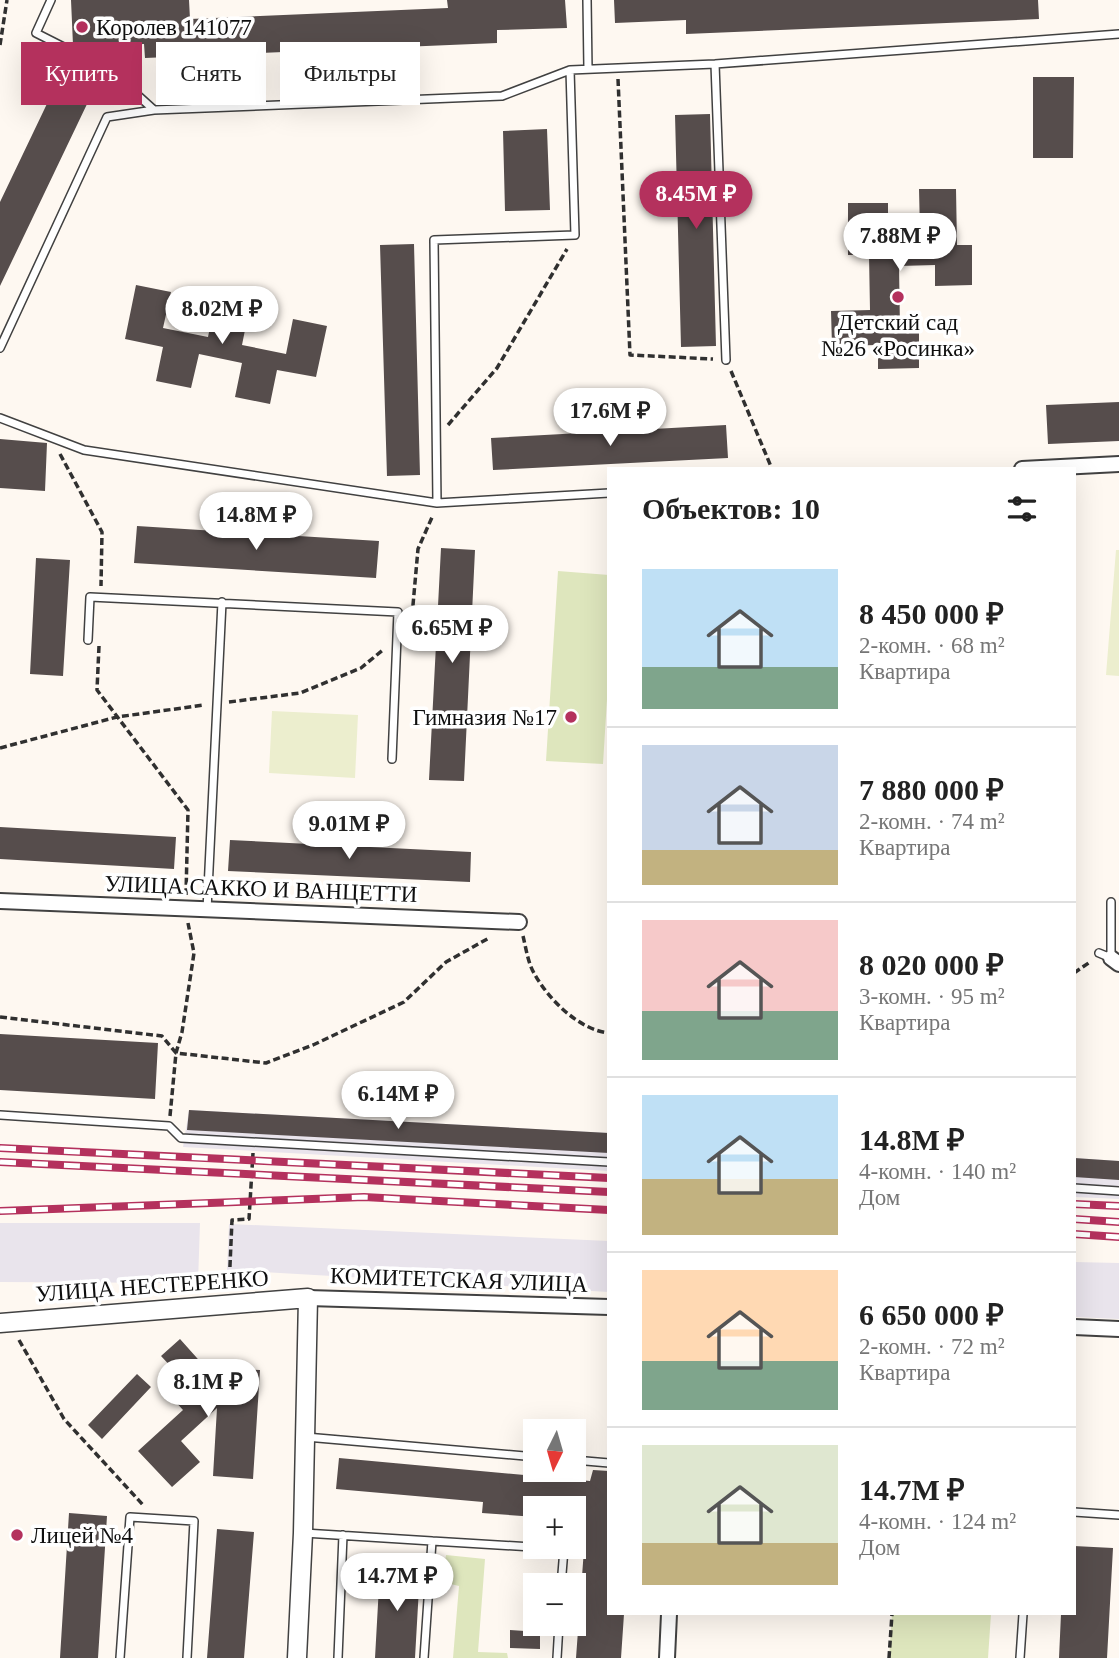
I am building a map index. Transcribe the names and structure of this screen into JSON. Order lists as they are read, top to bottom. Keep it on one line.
{"streets":{"street":["УЛИЦА САККО И ВАНЦЕТТИ","КОМИТЕТСКАЯ УЛИЦА","УЛИЦА НЕСТЕРЕНКО"]},"crossings":[["КОМИТЕТСКАЯ УЛИЦА","УЛИЦА НЕСТЕРЕНКО"]],"places":["Королев 141077","Детский сад №26 «Росинка»","Гимназия №17","Лицей №4"],"north":"bottom","page":{"chip":["Купить","Снять","Фильтры"],"price":["8.45M ₽","7.88M ₽","8.02M ₽","17.6M ₽","14.8M ₽","6.65M ₽","9.01M ₽","6.14M ₽","8.1M ₽","14.7M ₽"],"heading":"Объектов: 10","list":[{"name":"8 450 000 ₽","note":"2-комн. · 68 m² · Квартира"},{"name":"7 880 000 ₽","note":"2-комн. · 74 m² · Квартира"},{"name":"8 020 000 ₽","note":"3-комн. · 95 m² · Квартира"},{"name":"14.8M ₽","note":"4-комн. · 140 m² · Дом"},{"name":"6 650 000 ₽","note":"2-комн. · 72 m² · Квартира"},{"name":"14.7M ₽","note":"4-комн. · 124 m² · Дом"}],"map_buttons":["+","−"]}}
